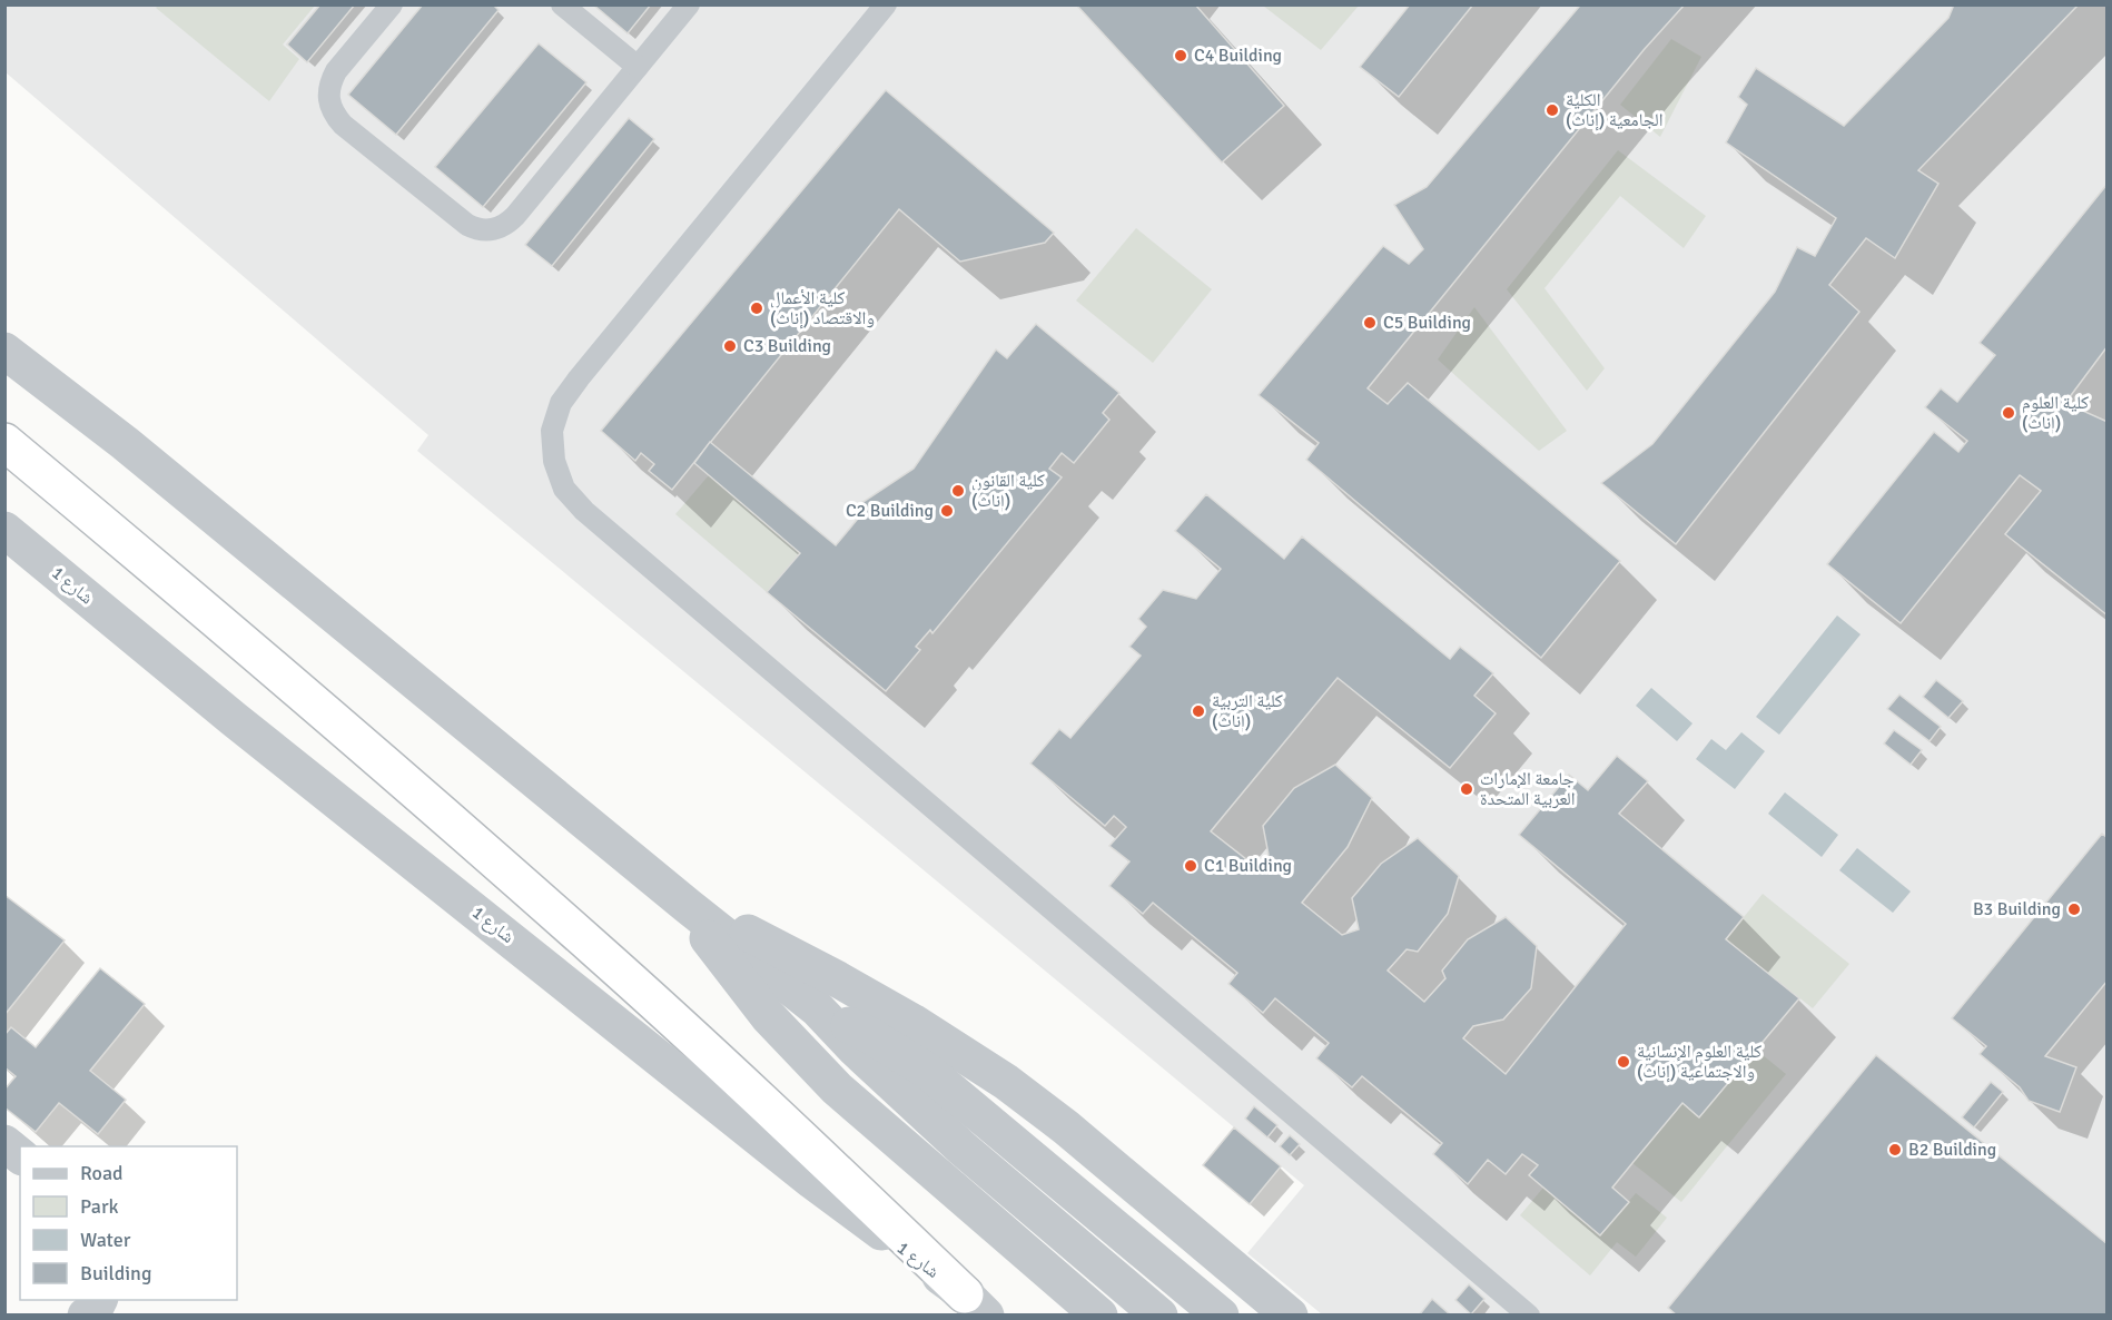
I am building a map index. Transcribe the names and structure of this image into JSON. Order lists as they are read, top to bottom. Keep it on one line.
{"streets":{"street":["شارع 1"]},"places":["C4 Building","الكلية الجامعية (إناث)","كلية الأعمال والاقتصاد (إناث)","C5 Building","C3 Building","كلية العلوم (إناث)","كلية القانون (إناث)","C2 Building","كلية التربية (إناث)","جامعة الإمارات العربية المتحدة","C1 Building","B3 Building","كلية العلوم الإنسانية والاجتماعية (إناث)","B2 Building"],"legend":["Road","Park","Water","Building"]}
